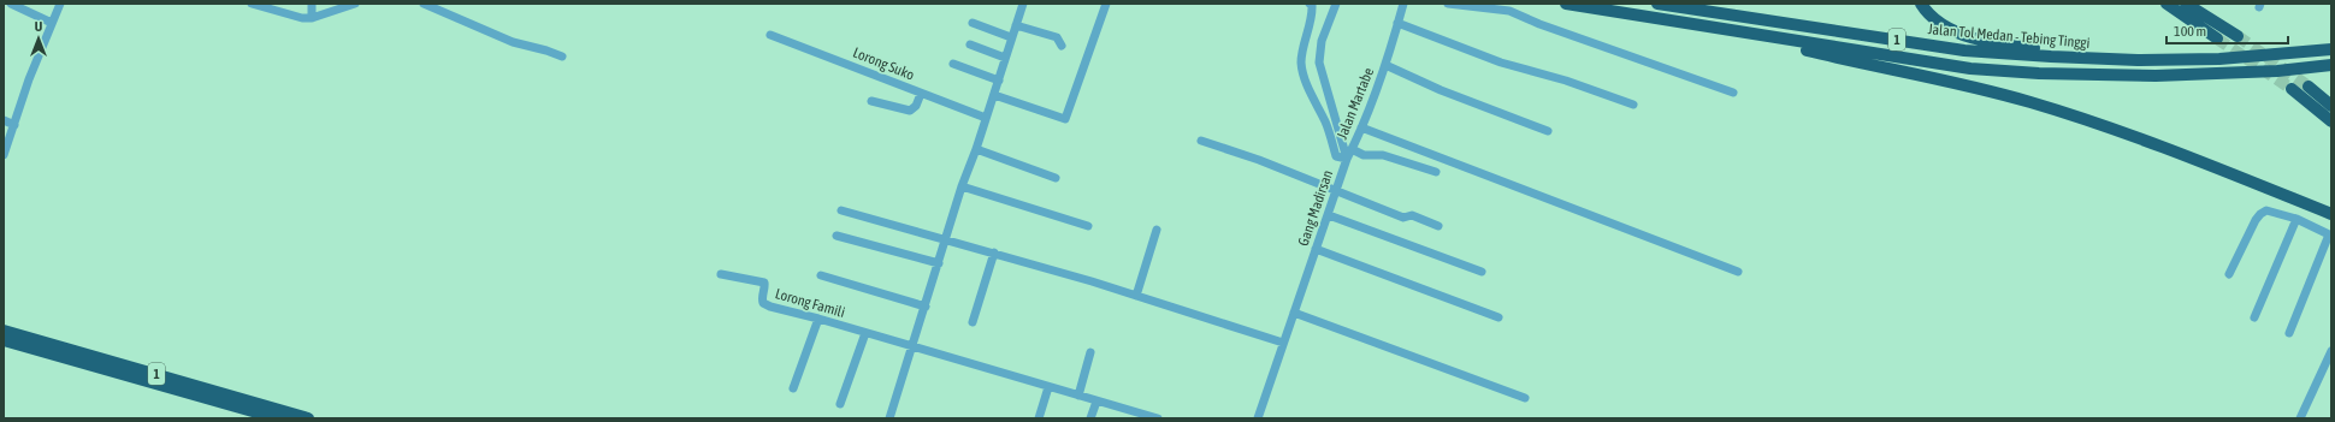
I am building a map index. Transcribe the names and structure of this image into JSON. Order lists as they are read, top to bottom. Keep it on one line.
{"streets":{"highway":["Jalan Tol Medan - Tebing Tinggi","1"],"street":["Lorong Suko","Jalan Martabe","Gang Madirsan","Lorong Famili"]},"crossings":[["Jalan Martabe","Gang Madirsan"]],"scale_bar":"100 m","north":"top"}
